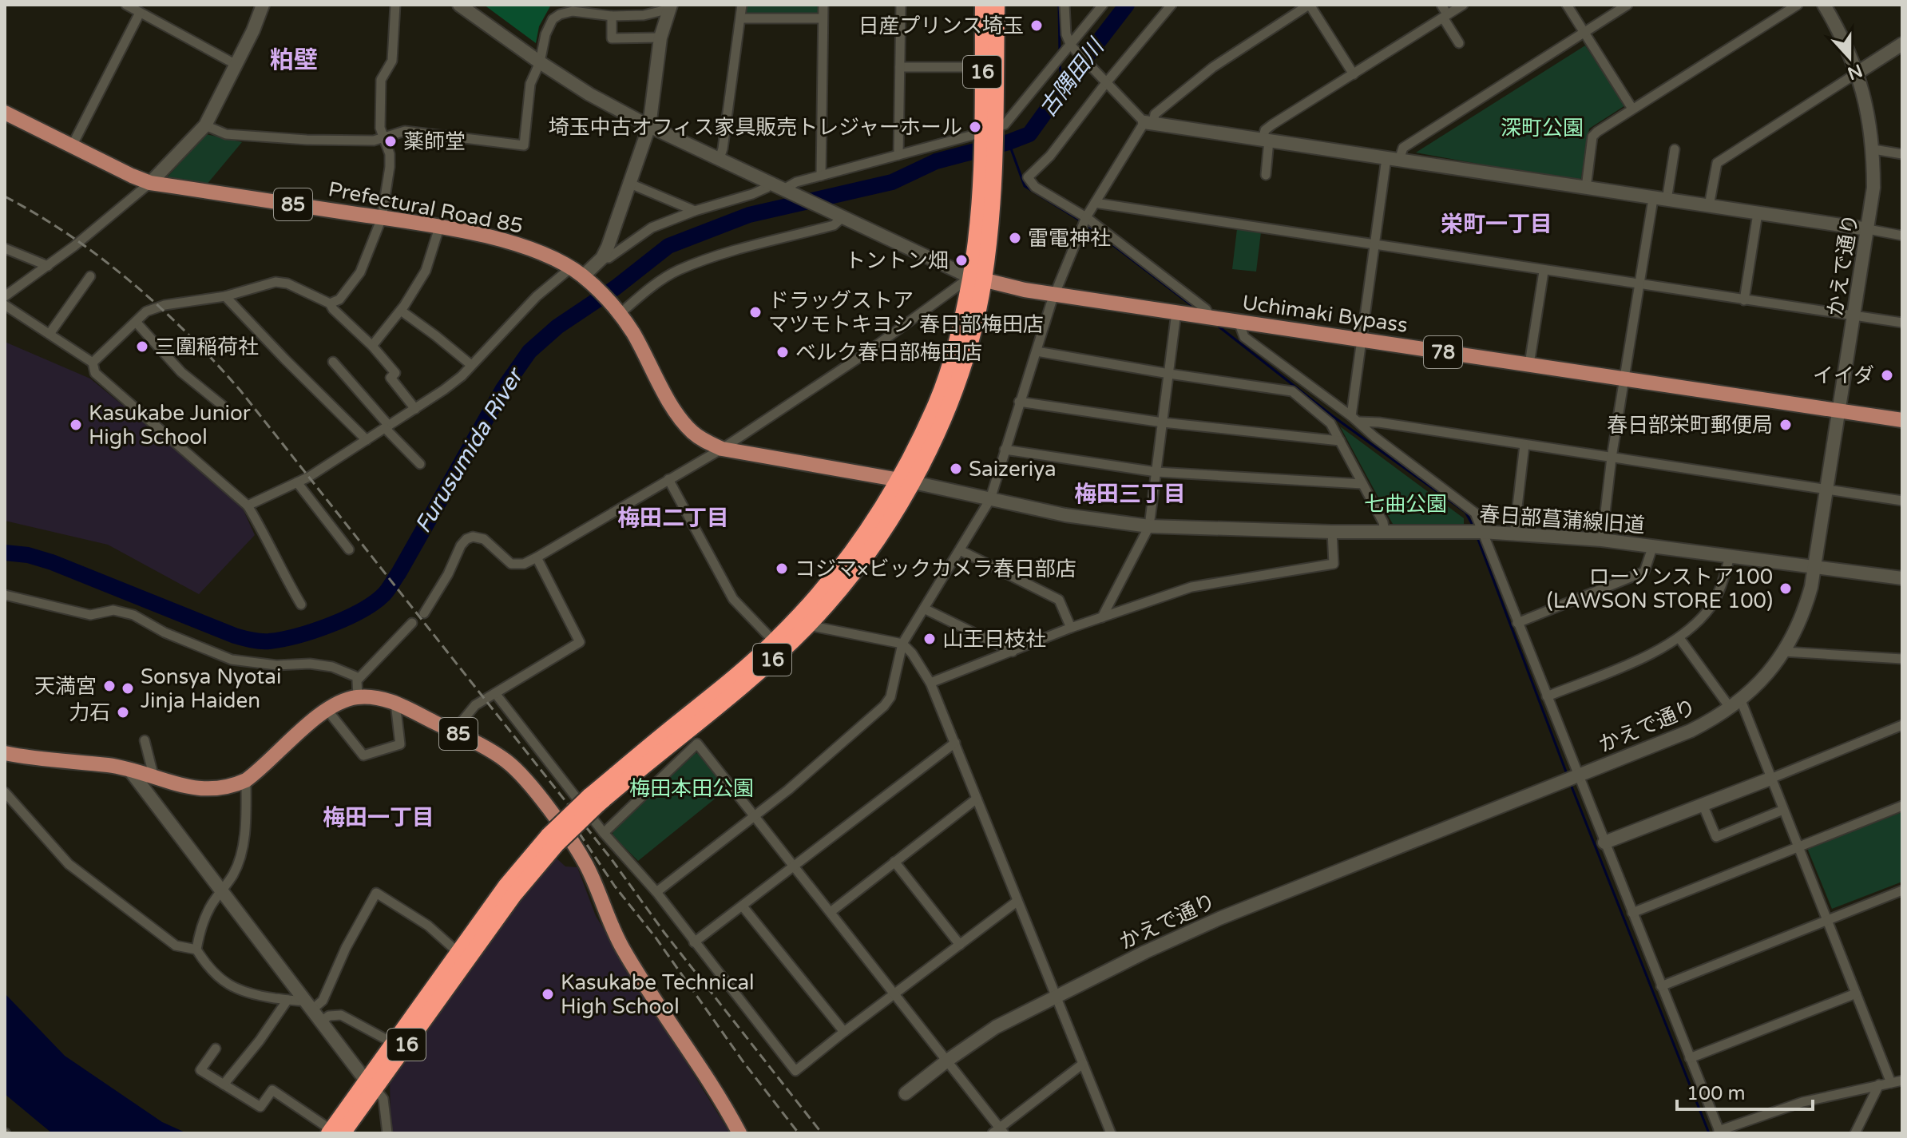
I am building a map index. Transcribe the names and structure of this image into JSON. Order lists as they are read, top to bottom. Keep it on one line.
{"streets":{"highway":["16"],"main road":["85","Prefectural Road 85","Uchimaki Bypass","78"],"street":["かえで通り","春日部菖蒲線旧道"]},"crossings":[["16","Prefectural Road 85"],["16","Uchimaki Bypass"],["16","春日部菖蒲線旧道"],["Prefectural Road 85","春日部菖蒲線旧道"],["かえで通り","Uchimaki Bypass"],["かえで通り","春日部菖蒲線旧道"]],"districts":["粕壁","栄町一丁目","梅田三丁目","梅田二丁目","梅田一丁目"],"water":["古隅田川","Furusumida River"],"parks":["深町公園","七曲公園","梅田本田公園"],"places":["日産プリンス埼玉","埼玉中古オフィス家具販売トレジャーホール","薬師堂","雷電神社","トントン畑","ドラッグストア マツモトキヨシ 春日部梅田店","三圍稲荷社","ベルク春日部梅田店","イイダ","Kasukabe Junior High School","春日部栄町郵便局","Saizeriya","コジマ×ビックカメラ春日部店","ローソンストア100 (LAWSON STORE 100)","山王日枝社","天満宮","Sonsya Nyotai Jinja Haiden","力石","Kasukabe Technical High School"],"scale_bar":"100 m","north":"bottom"}
